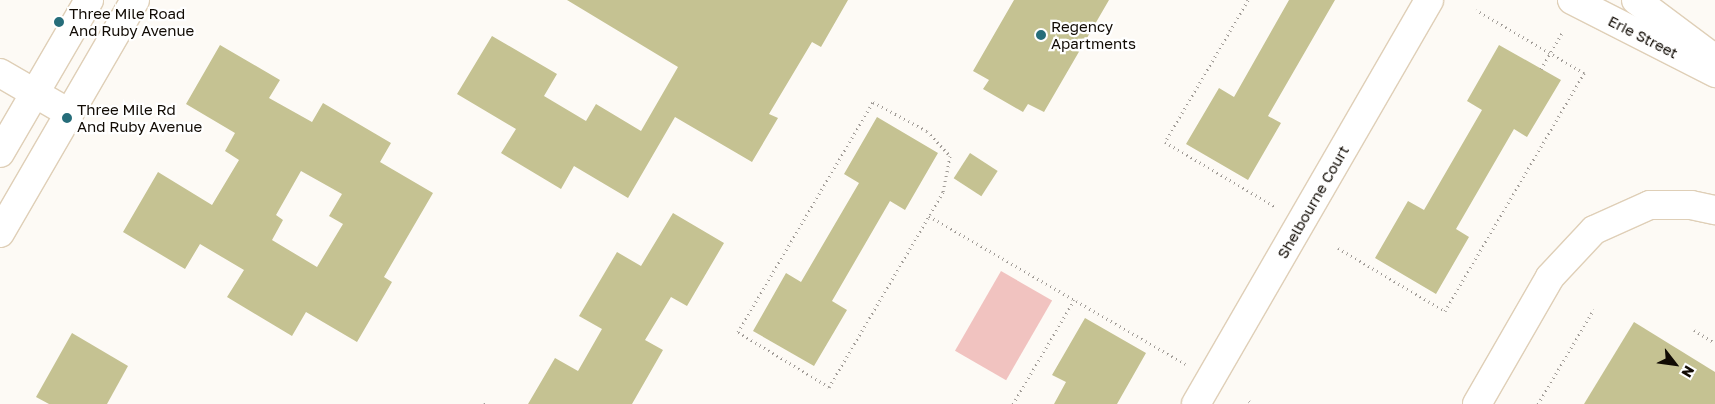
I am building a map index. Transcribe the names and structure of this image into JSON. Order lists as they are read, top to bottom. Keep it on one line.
{"streets":{"street":["Erie Street","Shelbourne Court"]},"places":["Three Mile Road And Ruby Avenue","Regency Apartments","Three Mile Rd And Ruby Avenue"],"north":"bottom right"}
